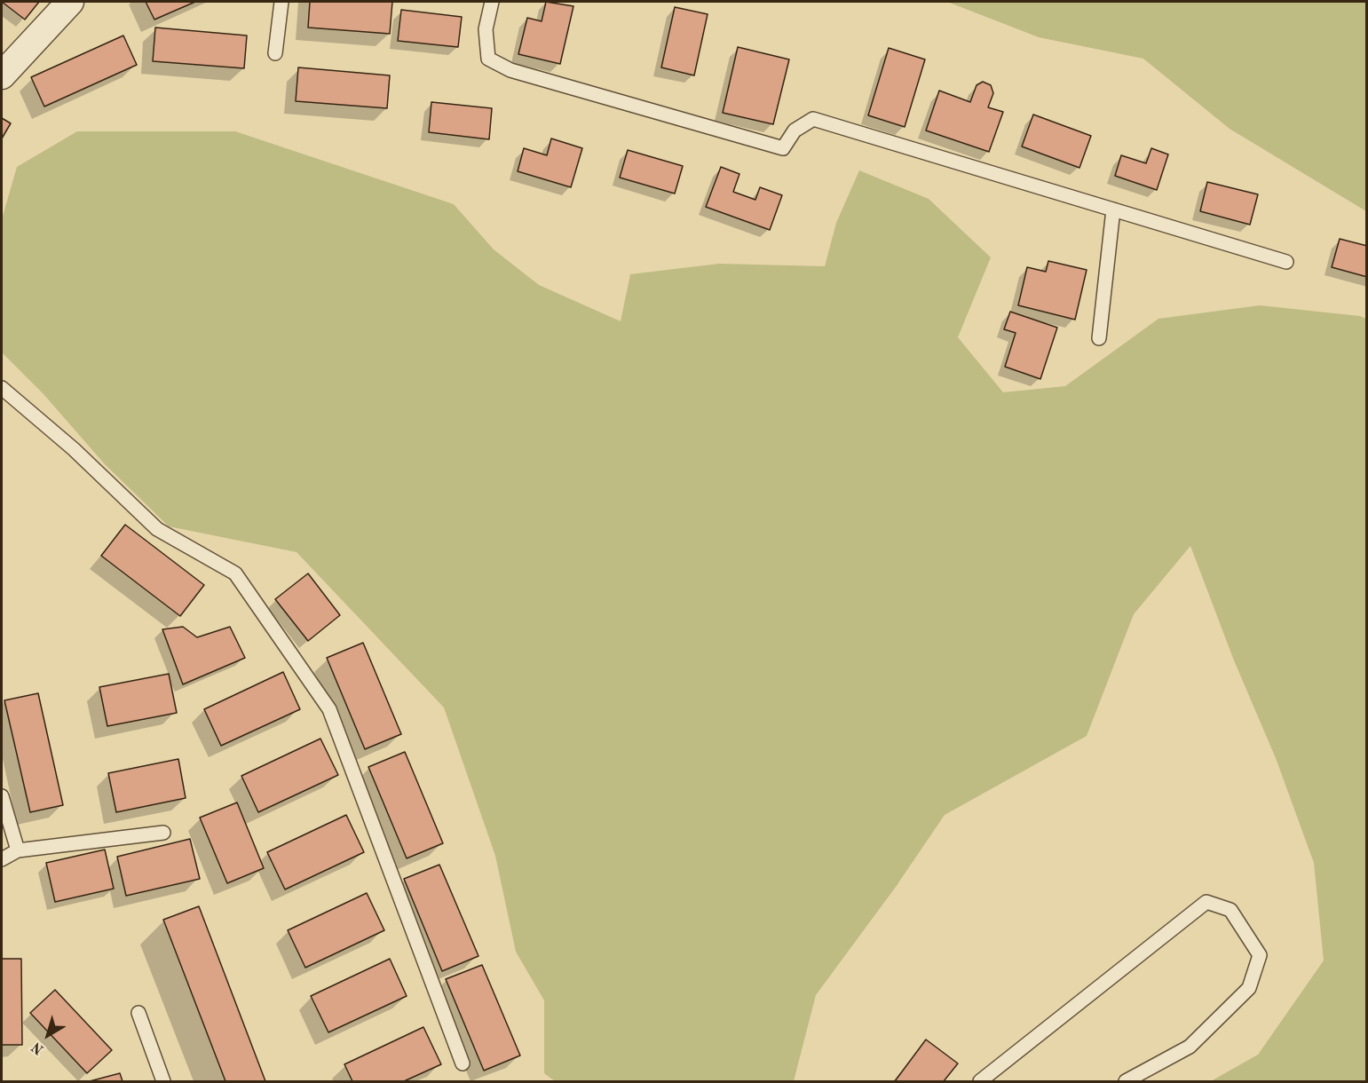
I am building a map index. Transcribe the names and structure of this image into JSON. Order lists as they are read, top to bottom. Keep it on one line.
{"north":"bottom left"}
